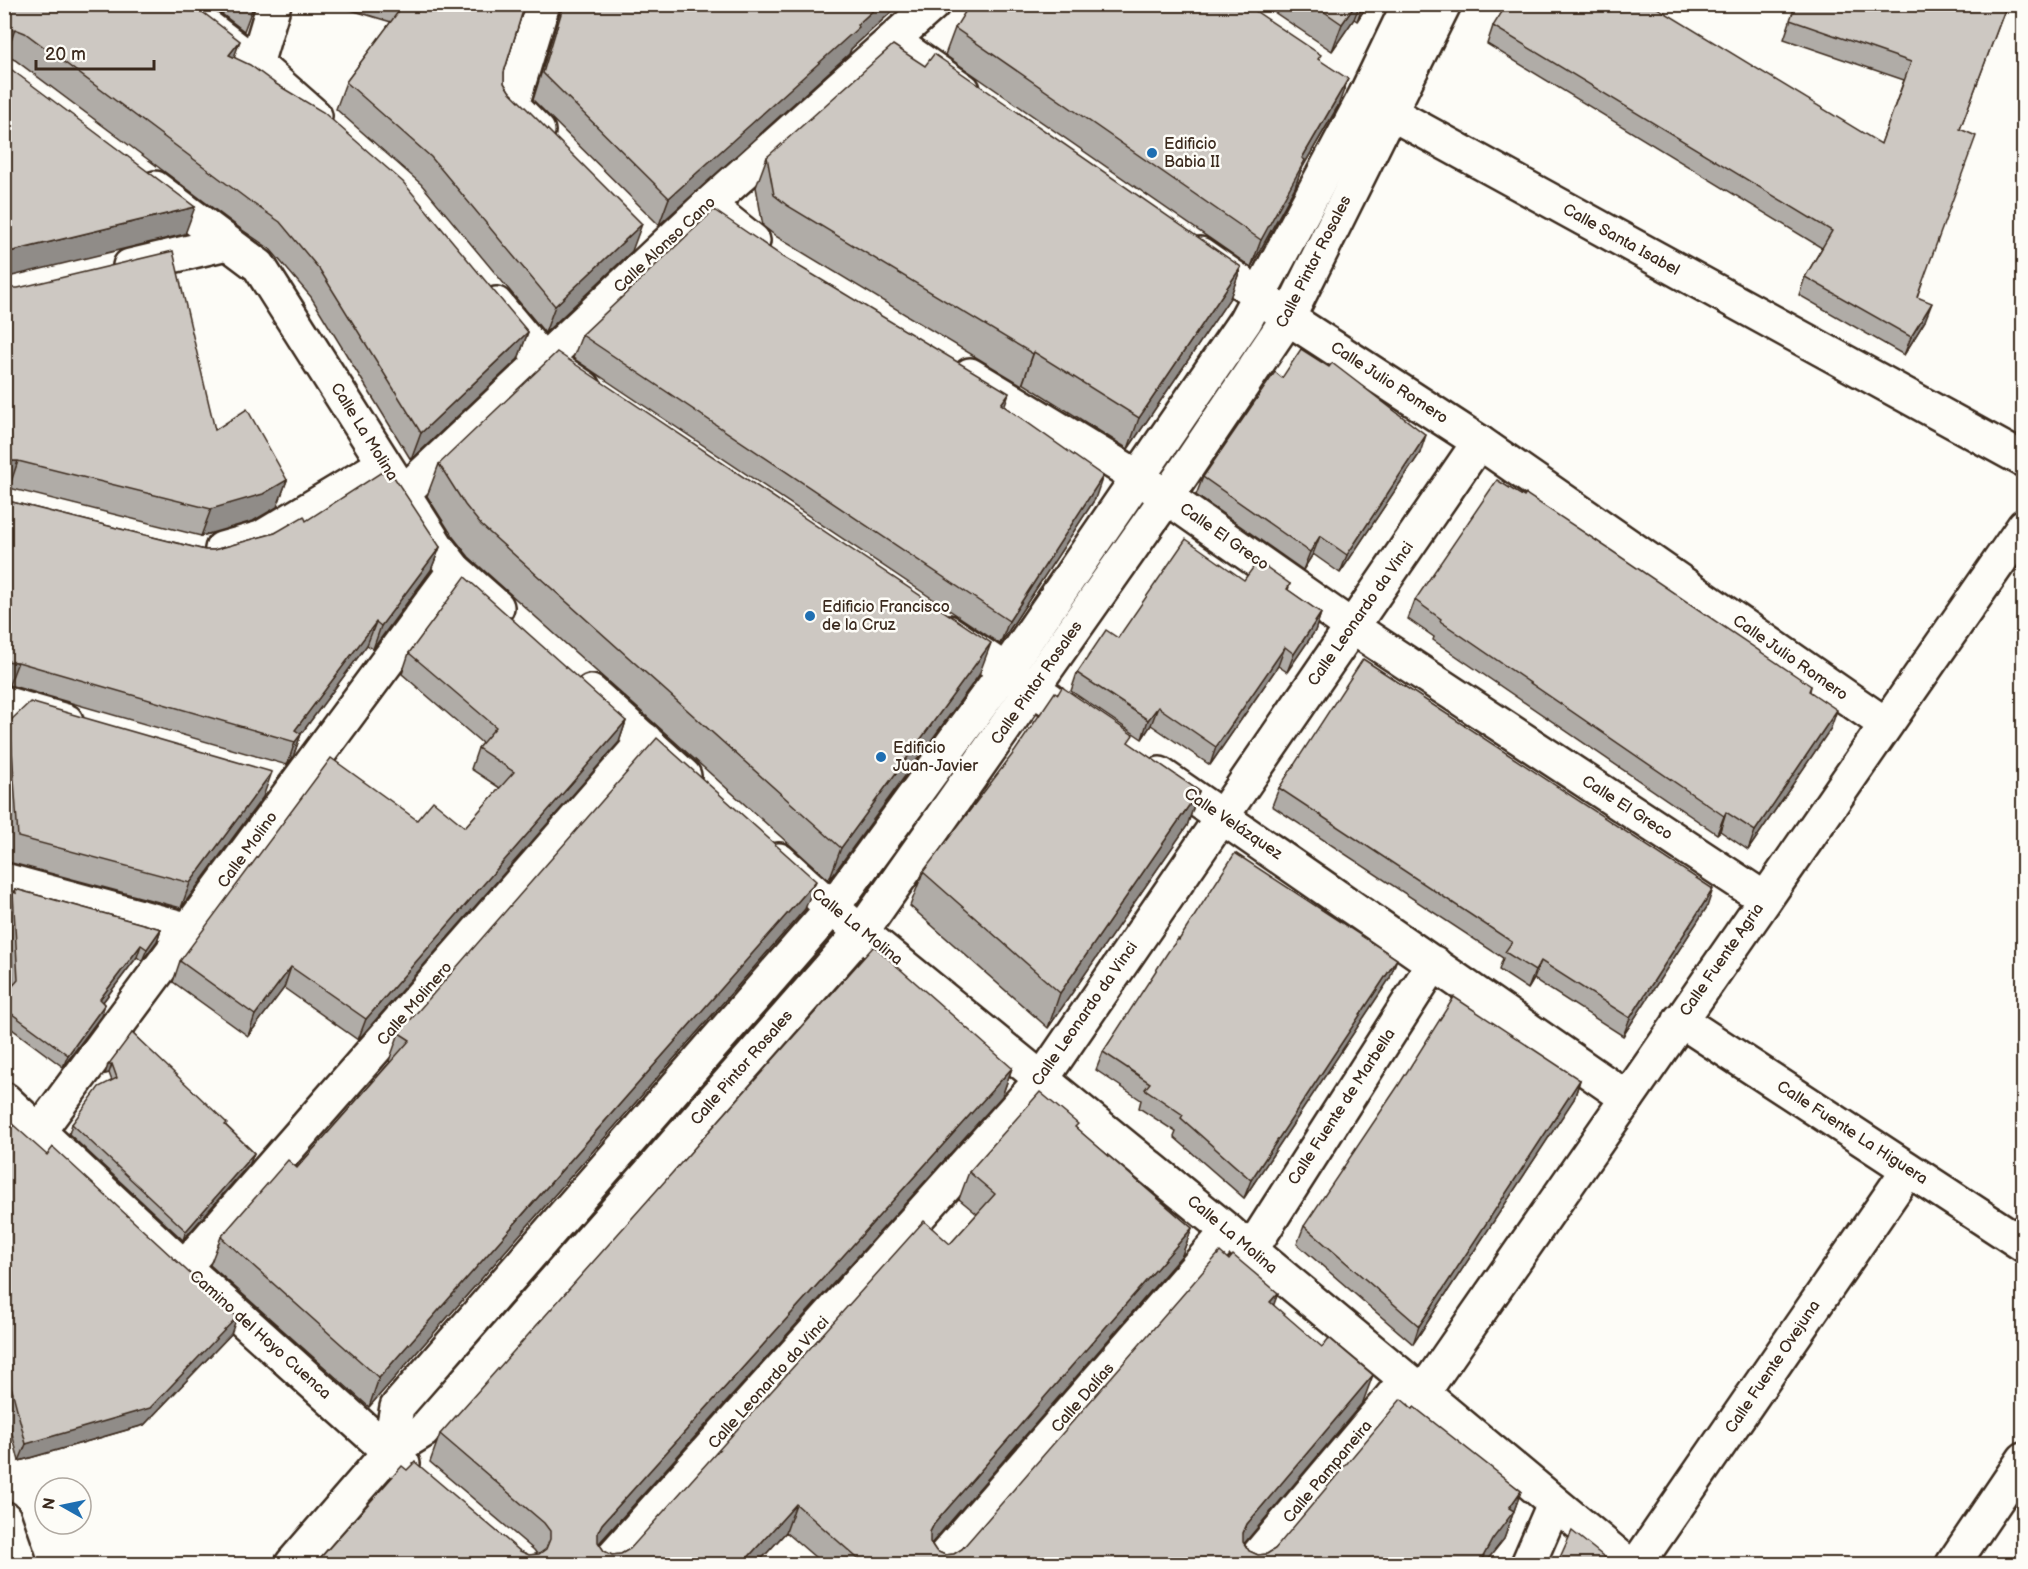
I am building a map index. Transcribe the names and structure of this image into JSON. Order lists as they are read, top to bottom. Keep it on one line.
{"streets":{"street":["Calle Santa Isabel","Calle Alonso Cano","Calle Pintor Rosales","Calle Julio Romero","Calle La Molina","Calle El Greco","Calle Leonardo da Vinci","Calle Velázquez","Calle Molino","Calle Fuente Agria","Calle Molinero","Calle Fuente de Marbella","Calle Fuente La Higuera","Camino del Hoyo Cuenca","Calle Fuente Ovejuna","Calle Dalías","Calle Pampaneira"]},"crossings":[["Calle Santa Isabel","Calle Pintor Rosales"],["Calle Alonso Cano","Calle La Molina"],["Calle Pintor Rosales","Calle Julio Romero"],["Calle Pintor Rosales","Calle La Molina"],["Calle Pintor Rosales","Calle El Greco"],["Calle Pintor Rosales","Camino del Hoyo Cuenca"],["Calle Julio Romero","Calle Leonardo da Vinci"],["Calle Julio Romero","Calle Fuente Agria"],["Calle La Molina","Calle Leonardo da Vinci"],["Calle La Molina","Calle Molino"],["Calle La Molina","Calle Fuente Agria"],["Calle La Molina","Calle Fuente de Marbella"],["Calle La Molina","Calle Dalías"],["Calle La Molina","Calle Pampaneira"],["Calle El Greco","Calle Leonardo da Vinci"],["Calle El Greco","Calle Fuente Agria"],["Calle Leonardo da Vinci","Calle Velázquez"],["Calle Velázquez","Calle Fuente Agria"],["Calle Velázquez","Calle Fuente de Marbella"],["Calle Molino","Camino del Hoyo Cuenca"],["Calle Fuente Agria","Calle Fuente La Higuera"],["Calle Fuente Agria","Calle Pampaneira"],["Calle Molinero","Camino del Hoyo Cuenca"],["Calle Fuente de Marbella","Calle Dalías"],["Calle Fuente La Higuera","Calle Fuente Ovejuna"]],"places":["Edificio Babia II","Edificio Francisco de la Cruz","Edificio Juan-Javier"],"scale_bar":"20 m","north":"left"}
